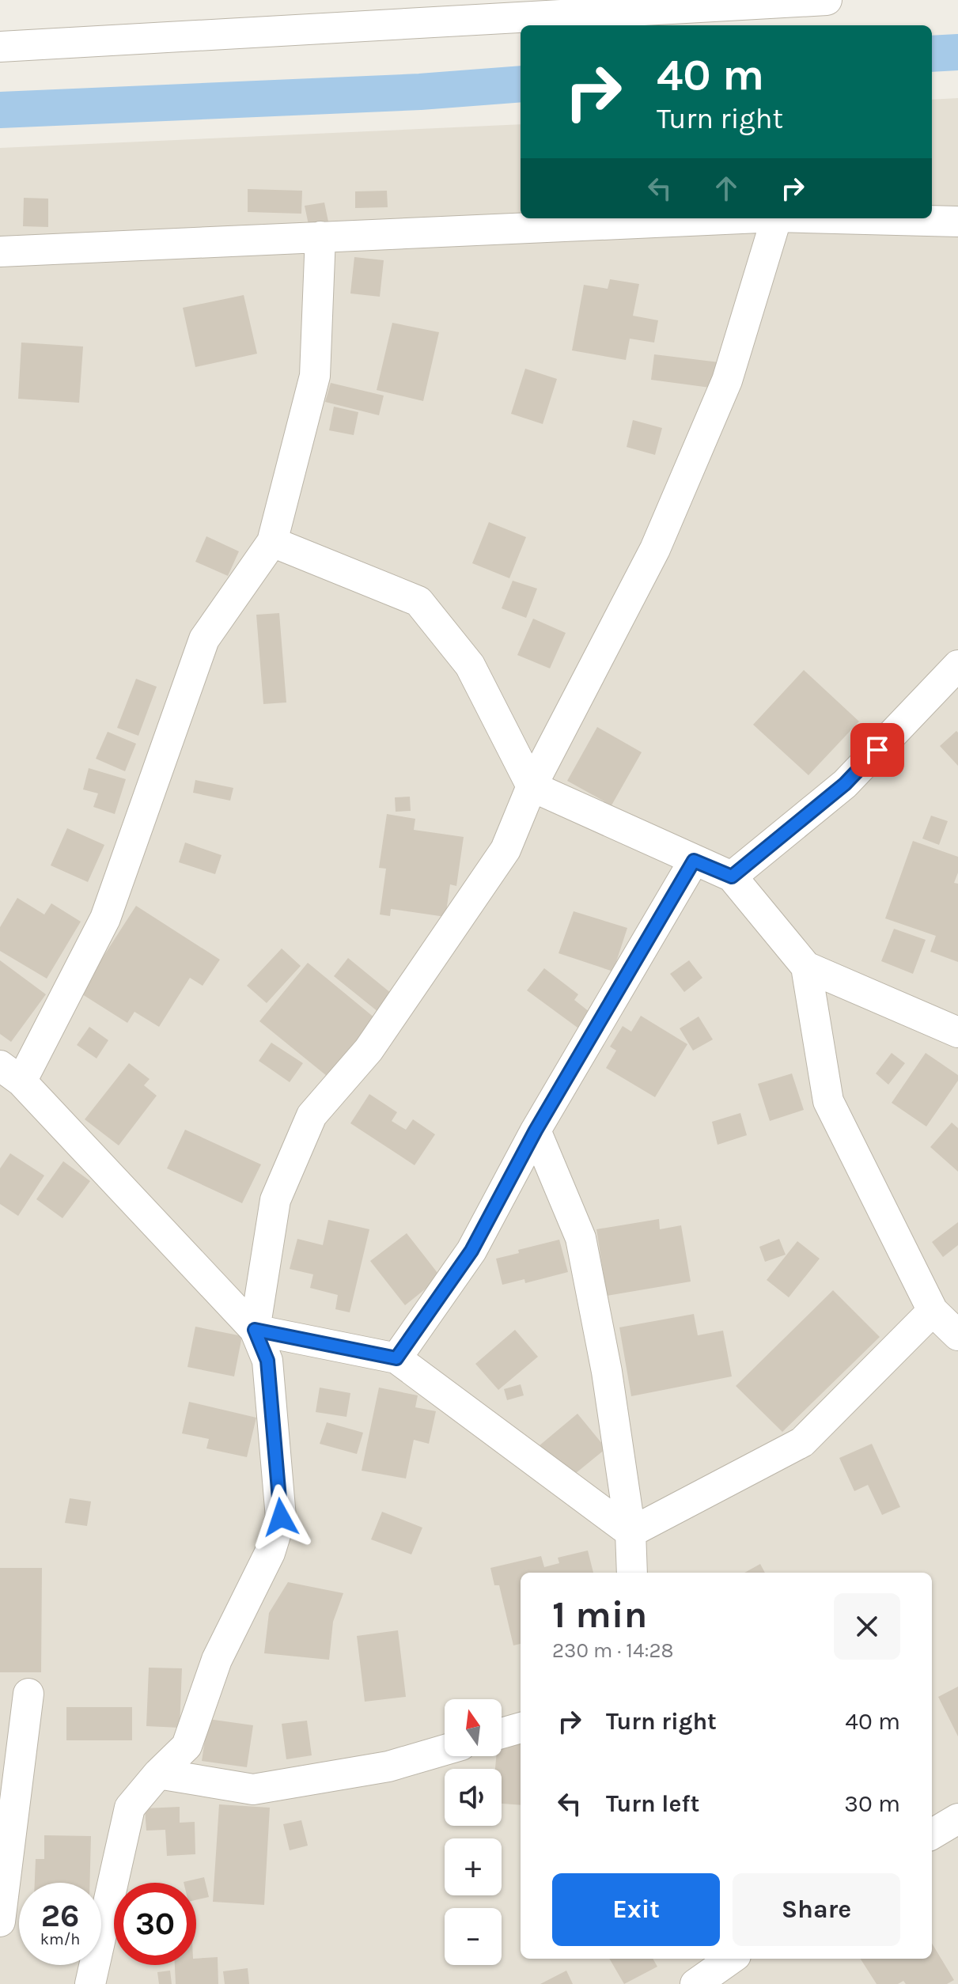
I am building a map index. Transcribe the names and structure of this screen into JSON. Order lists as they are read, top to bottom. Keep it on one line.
{"north":"top","page":{"turn":["40 m","Turn right"],"heading":["1 min","230 m · 14:28"],"list":[{"name":"Turn right","value":"40 m"},{"name":"Turn left","value":"30 m"}],"map_buttons":["+","−"],"buttons":["Exit","Share"],"speed":"26 km/h","limit":"30"}}
